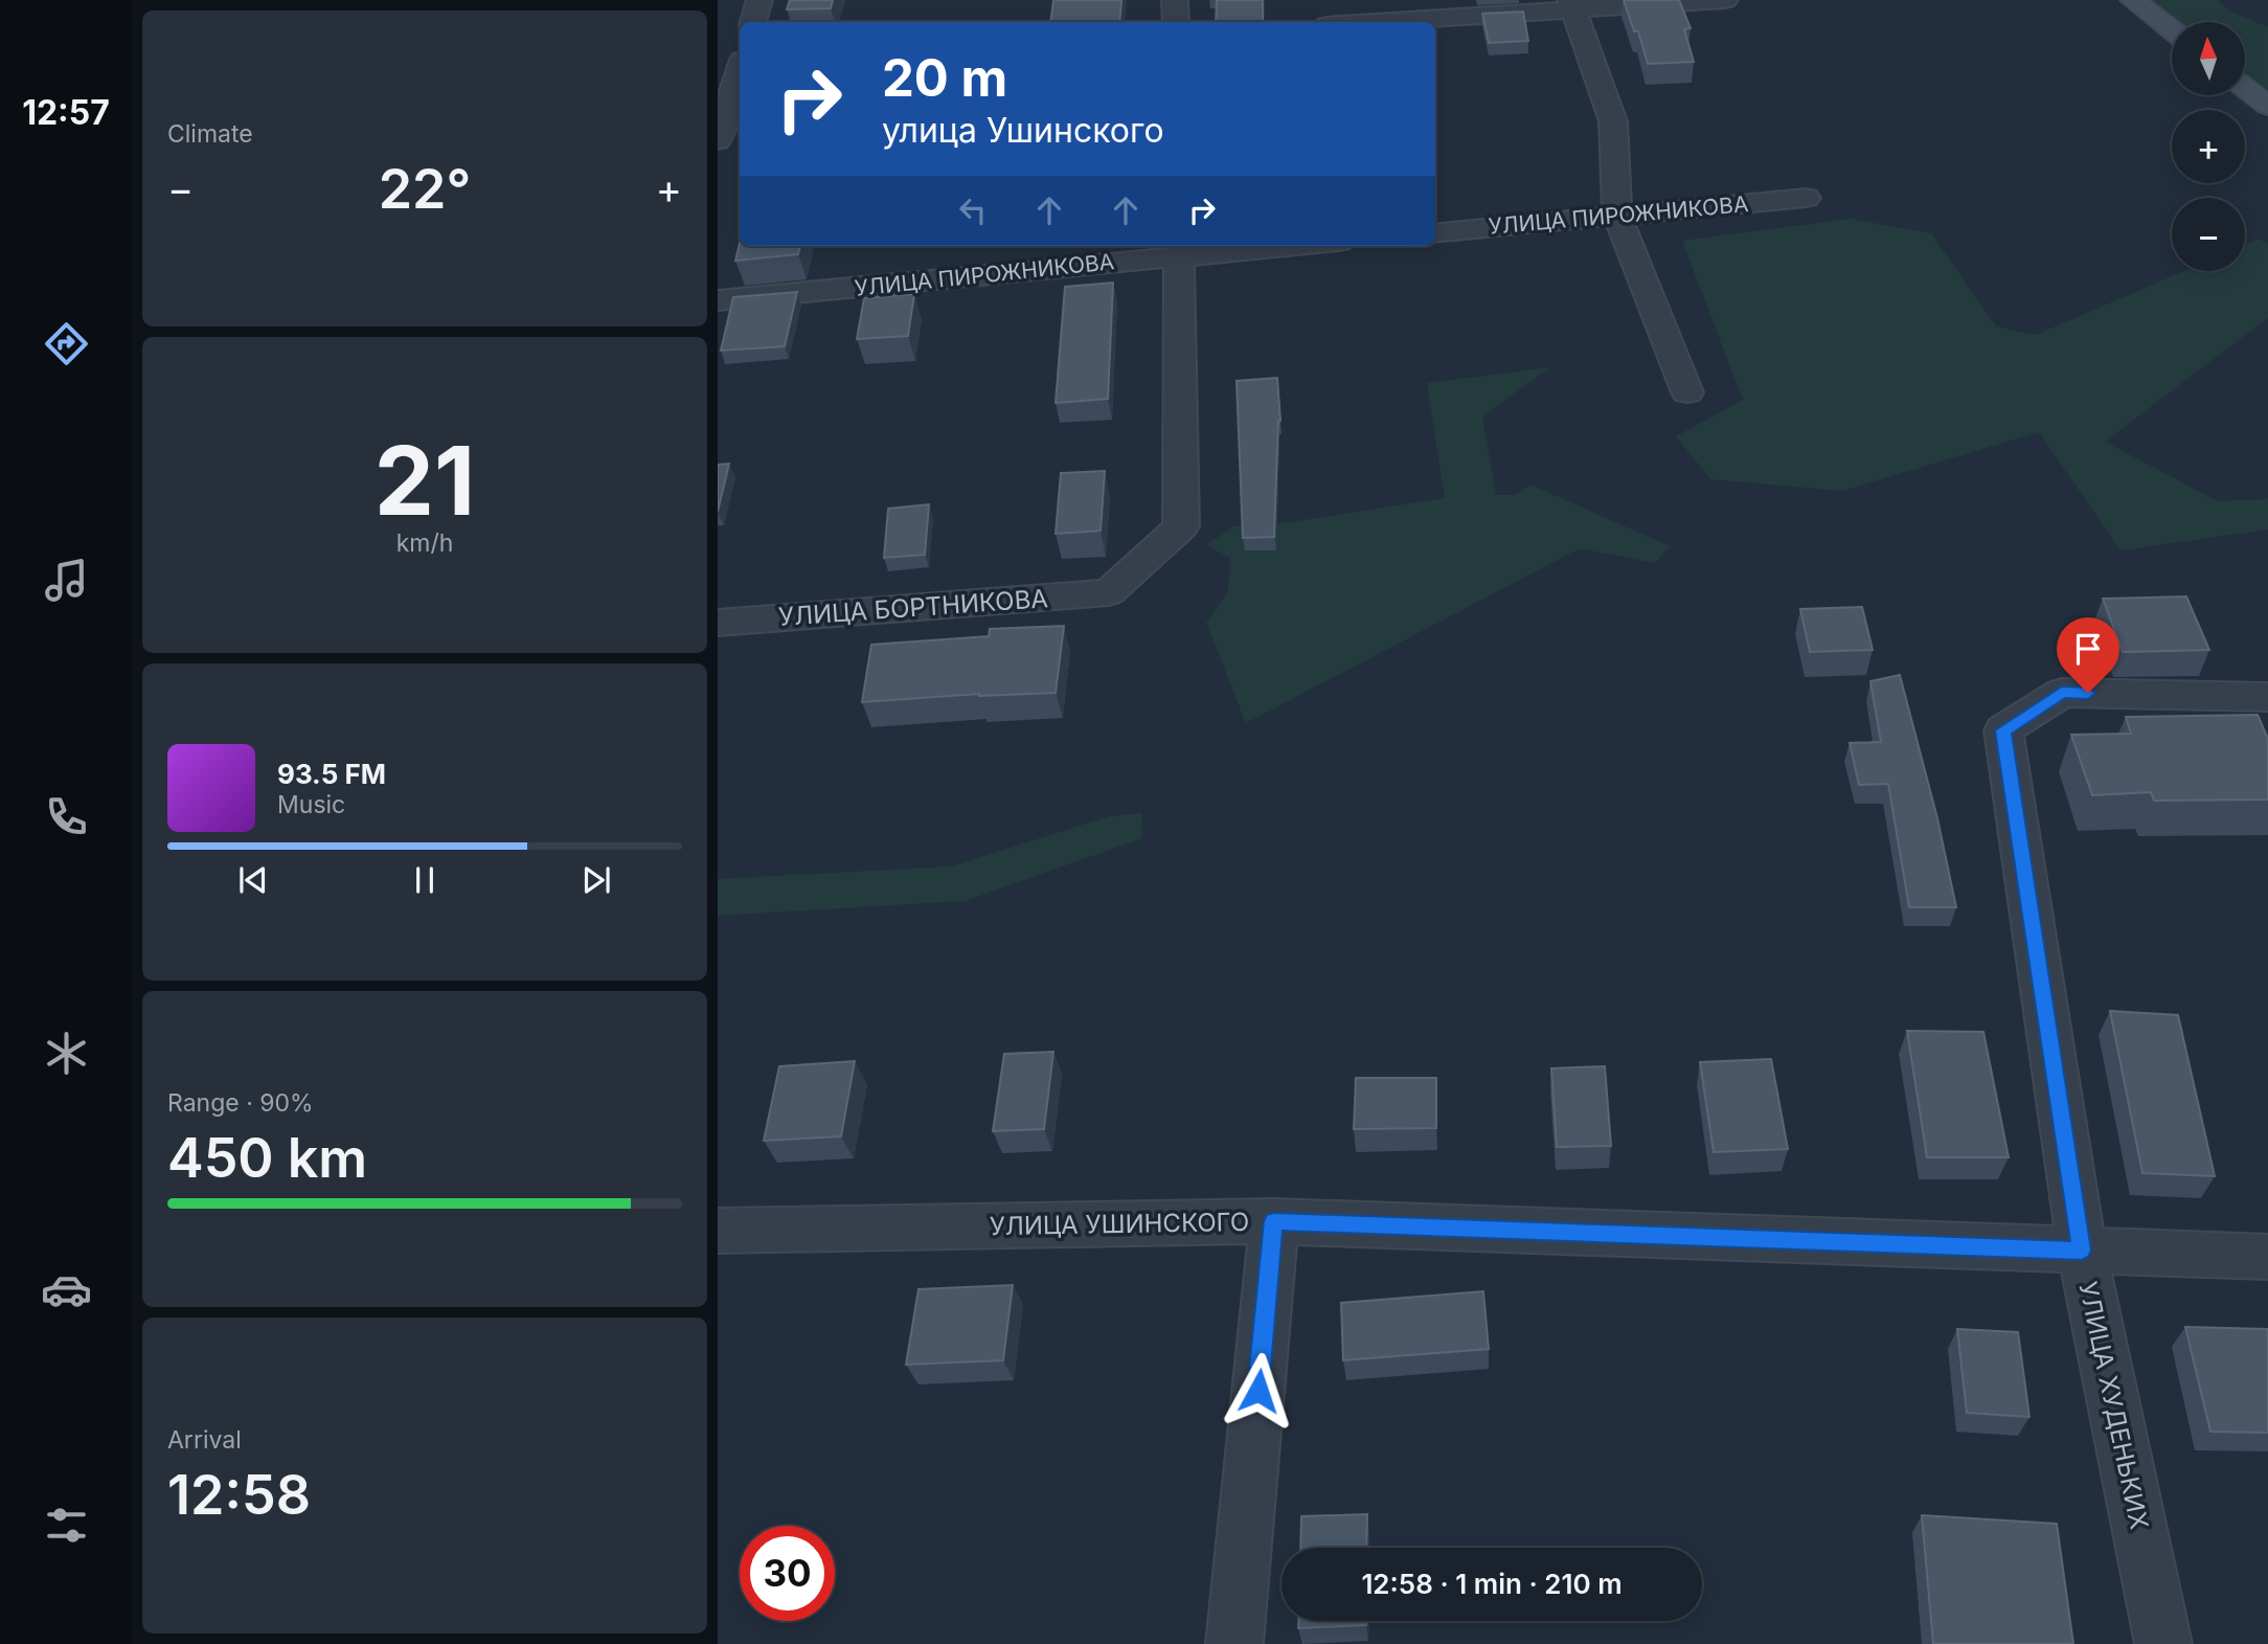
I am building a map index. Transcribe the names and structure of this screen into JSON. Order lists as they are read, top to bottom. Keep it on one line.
{"streets":{"street":["УЛИЦА ПИРОЖНИКОВА","УЛИЦА БОРТНИКОВА","УЛИЦА УШИНСКОГО","УЛИЦА ХУДЕНЬКИХ"]},"crossings":[["УЛИЦА ПИРОЖНИКОВА","УЛИЦА БОРТНИКОВА"],["УЛИЦА УШИНСКОГО","УЛИЦА ХУДЕНЬКИХ"]],"north":"top","page":{"tabs":"12:57","tile":["Climate",["21","km/h"],["Range · 90%","450 km"],["Arrival","12:58"]],"map_buttons":["+","−"],"turn":["20 m","улица Ушинского"],"heat":["−","22°","+"],"song":["93.5 FM","Music"],"limit":"30","trip":"12:58 · 1 min · 210 m"}}
